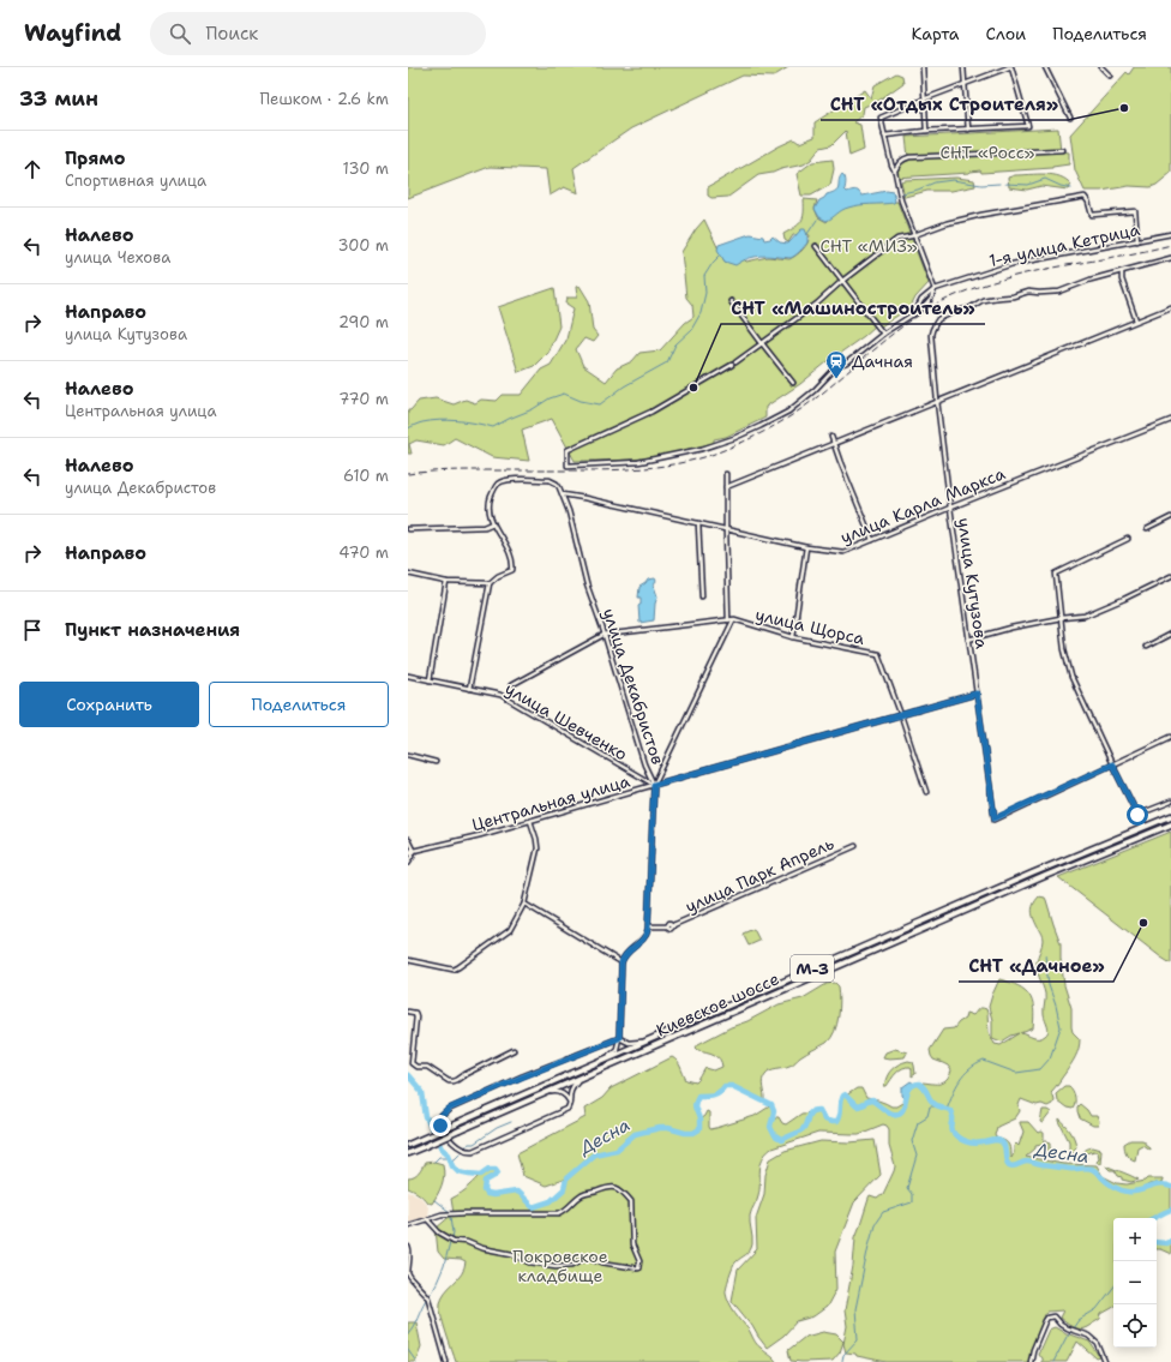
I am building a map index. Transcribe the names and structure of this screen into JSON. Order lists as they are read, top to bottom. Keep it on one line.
{"streets":{"highway":["М-3","Киевское шоссе"],"street":["1-я улица Кетрица","улица Карла Маркса","улица Кутузова","улица Щорса","улица Декабристов","улица Шевченко","Центральная улица","улица Парк Апрель"]},"crossings":[["улица Карла Маркса","улица Кутузова"],["улица Карла Маркса","улица Декабристов"],["улица Кутузова","Центральная улица"],["улица Щорса","улица Декабристов"],["улица Щорса","Центральная улица"],["улица Декабристов","улица Шевченко"],["улица Декабристов","Центральная улица"],["улица Декабристов","улица Парк Апрель"],["улица Шевченко","Центральная улица"]],"water":["Десна"],"parks":["СНТ «Росс»","СНТ «МИЗ»","Покровское кладбище"],"places":{"other":["СНТ «Отдых Строителя»","СНТ «Машиностроитель»","СНТ «Дачное»"],"station":["Дачная"]},"page":{"header":"Wayfind","search":"Поиск","nav":["Карта","Слои","Поделиться"],"heading":["33 мин","Пешком · 2.6 km"],"list":[["Прямо","Спортивная улица","130 m"],["Налево","улица Чехова","300 m"],["Направо","улица Кутузова","290 m"],["Налево","Центральная улица","770 m"],["Налево","улица Декабристов","610 m"],["Направо","470 m"],"Пункт назначения"],"buttons":["Сохранить","Поделиться"],"map_buttons":["+","−"]}}
